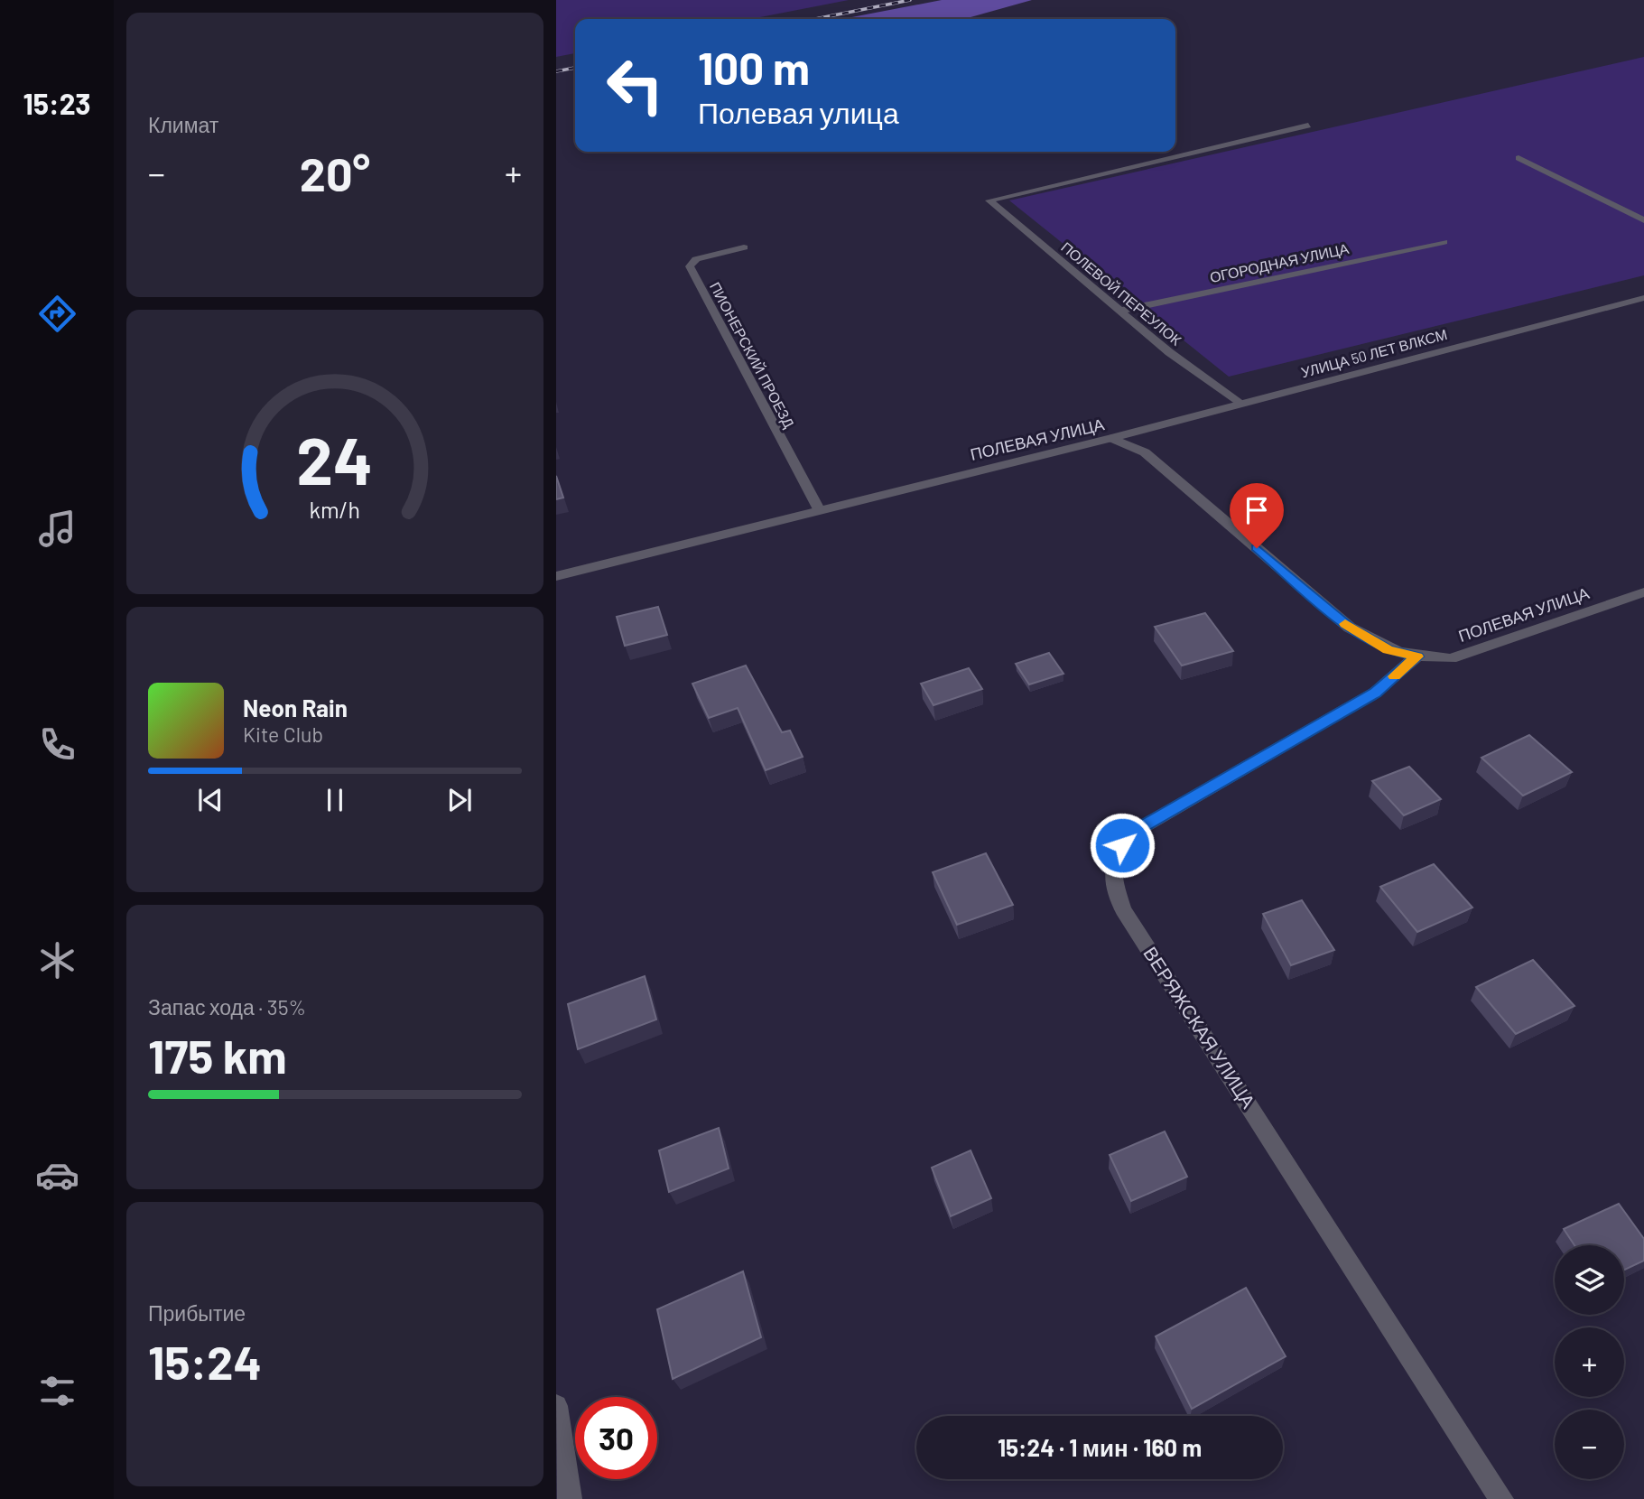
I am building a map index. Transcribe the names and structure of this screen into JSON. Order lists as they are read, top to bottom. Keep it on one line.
{"streets":{"street":["ОГОРОДНАЯ УЛИЦА","ПОЛЕВОЙ ПЕРЕУЛОК","УЛИЦА 50 ЛЕТ ВЛКСМ","ПИОНЕРСКИЙ ПРОЕЗД","ПОЛЕВАЯ УЛИЦА","ВЕРЯЖСКАЯ УЛИЦА"]},"crossings":[["ОГОРОДНАЯ УЛИЦА","ПОЛЕВОЙ ПЕРЕУЛОК"],["ПОЛЕВОЙ ПЕРЕУЛОК","УЛИЦА 50 ЛЕТ ВЛКСМ"],["УЛИЦА 50 ЛЕТ ВЛКСМ","ПОЛЕВАЯ УЛИЦА"],["ПИОНЕРСКИЙ ПРОЕЗД","ПОЛЕВАЯ УЛИЦА"],["ПОЛЕВАЯ УЛИЦА","ВЕРЯЖСКАЯ УЛИЦА"]],"page":{"tabs":"15:23","tile":["Климат",["Запас хода · 35%","175 km"],["Прибытие","15:24"]],"turn":["100 m","Полевая улица"],"heat":["−","20°","+"],"song":["Neon Rain","Kite Club"],"map_buttons":["+","−"],"limit":"30","trip":"15:24 · 1 мин · 160 m","gauge":["24","km/h"]}}
